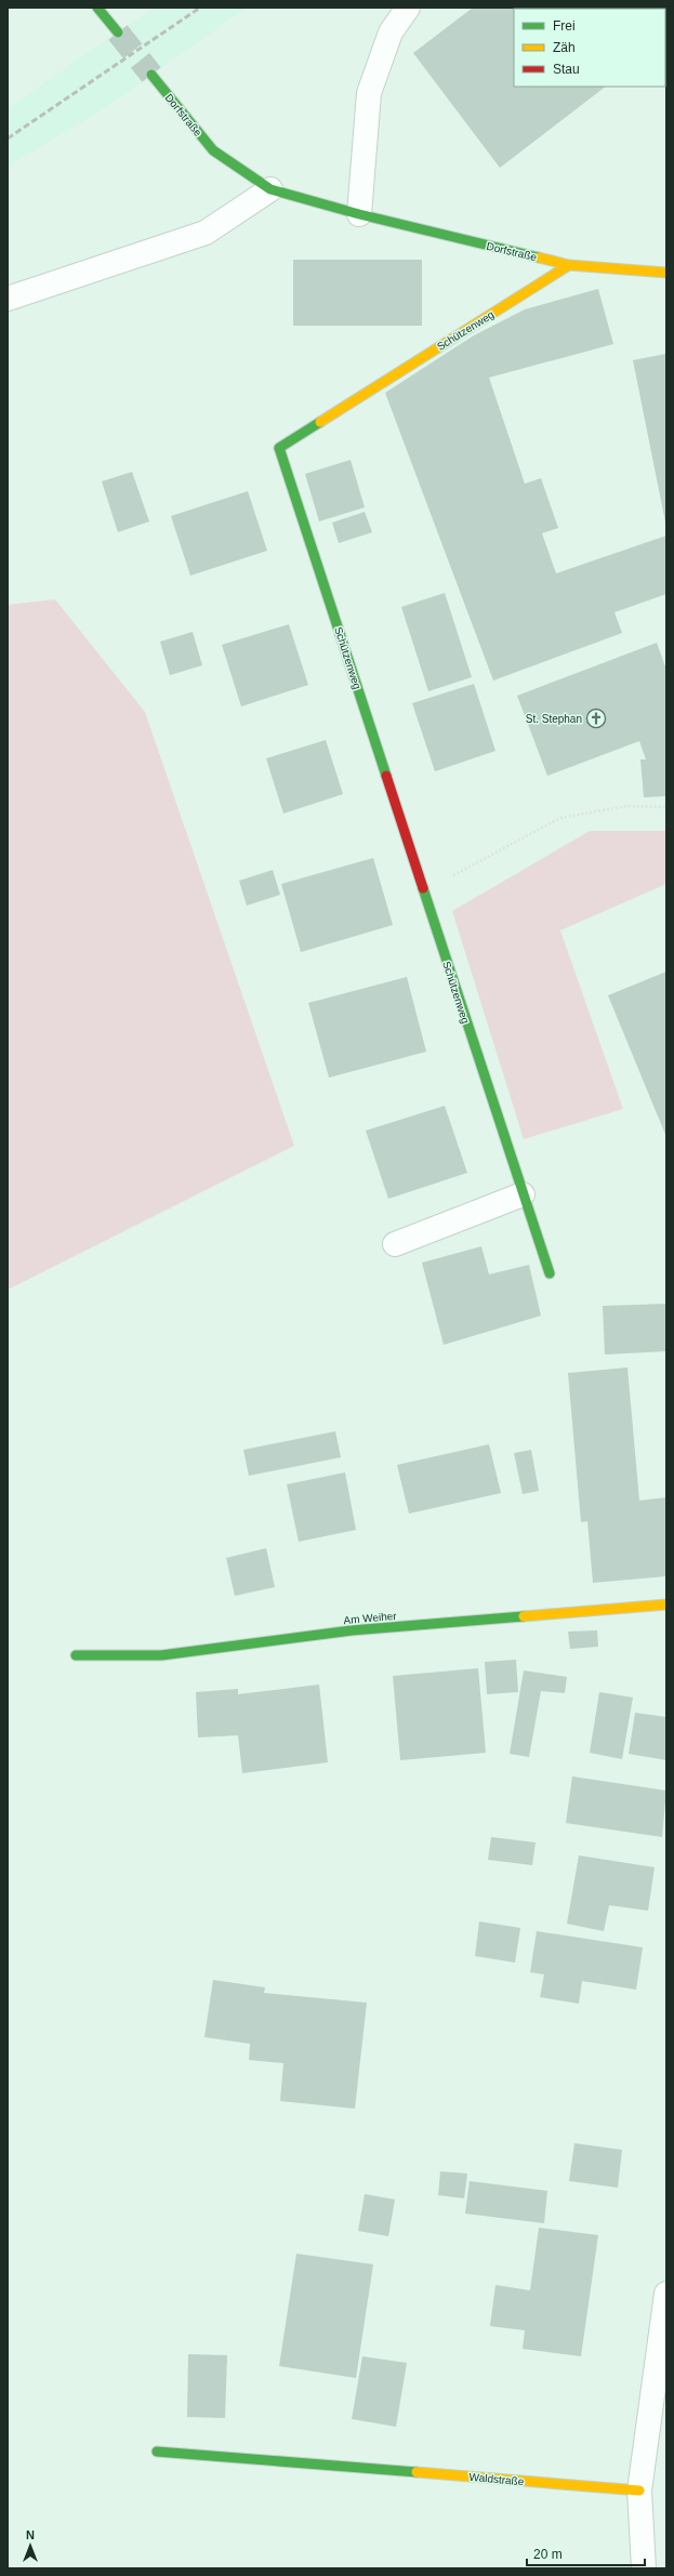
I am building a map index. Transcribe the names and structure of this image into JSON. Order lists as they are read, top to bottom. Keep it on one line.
{"streets":{"street":["Dorfstraße","Schützenweg","Am Weiher","Waldstraße"]},"crossings":[["Dorfstraße","Schützenweg"]],"places":{"church":["St. Stephan"]},"legend":["Frei","Zäh","Stau"],"scale_bar":"20 m","north":"top"}
